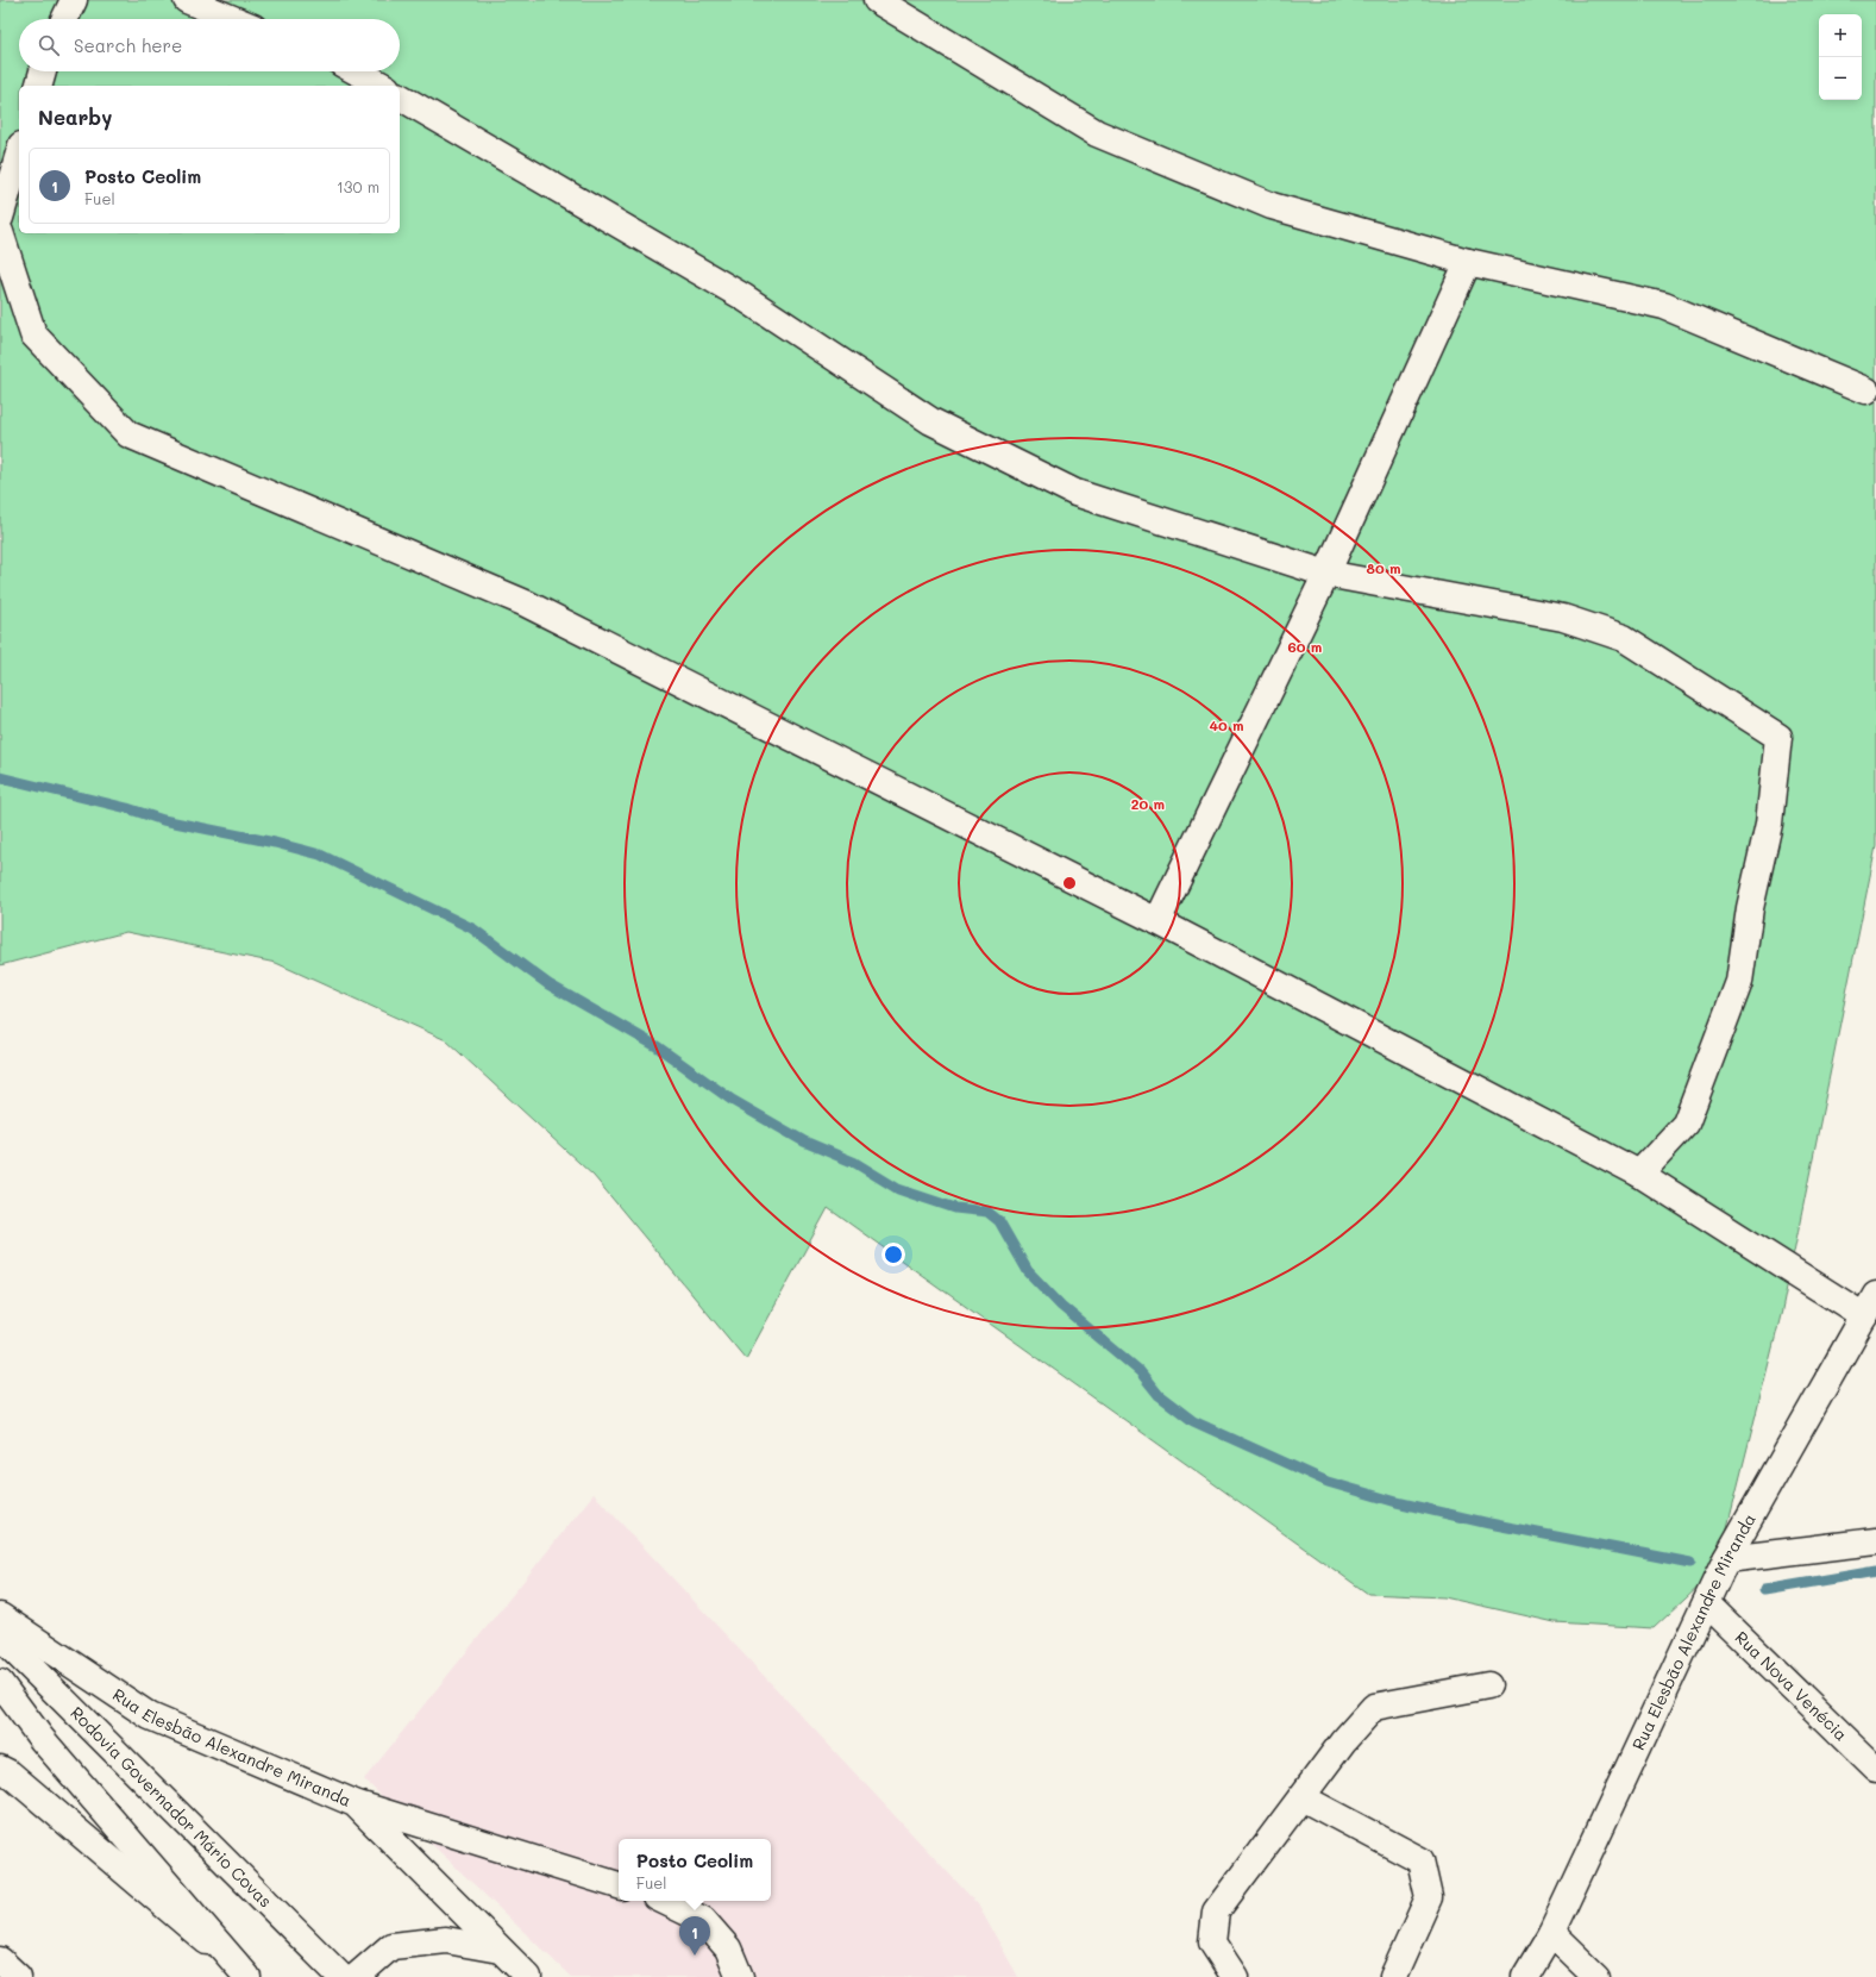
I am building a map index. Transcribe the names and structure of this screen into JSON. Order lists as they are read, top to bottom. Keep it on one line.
{"streets":{"street":["Rua Elesbão Alexandre Miranda","Rua Nova Venécia","Rodovia Governador Mário Covas"]},"crossings":[["Rua Elesbão Alexandre Miranda","Rua Nova Venécia"]],"page":{"map_buttons":["+","−"],"search":"Search here","heading":"Nearby","list":[{"mark":"1","name":"Posto Ceolim","note":"Fuel","value":"130 m"}],"popup":["Posto Ceolim","Fuel"],"pins":"1"},"rings":["80 m","60 m","40 m","20 m"]}
